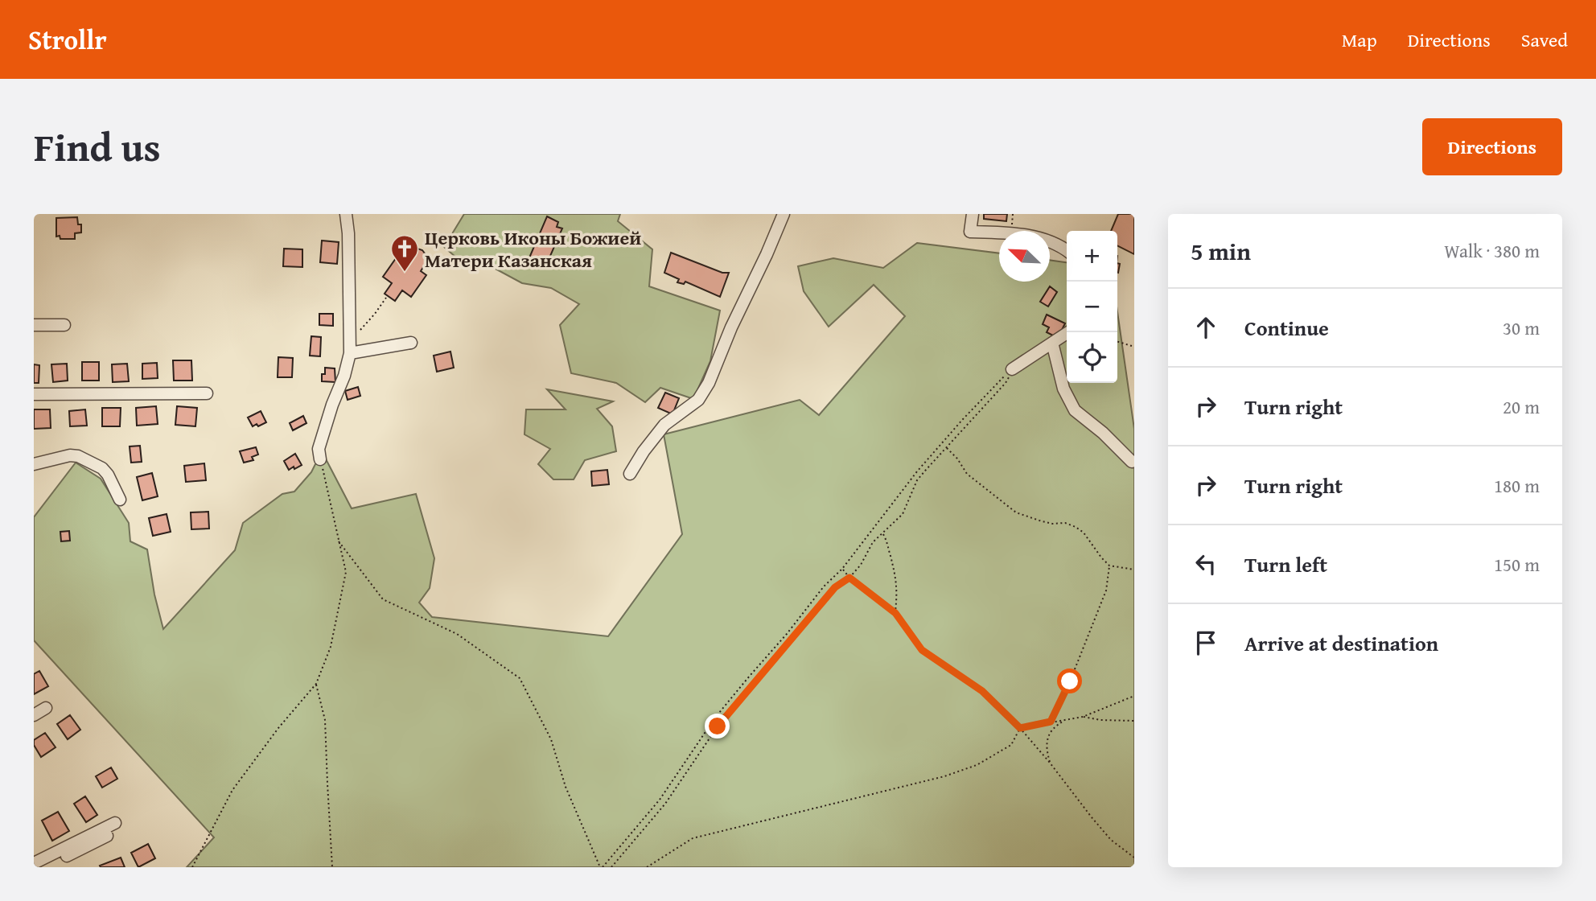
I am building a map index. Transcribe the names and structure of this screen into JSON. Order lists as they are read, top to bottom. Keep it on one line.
{"places":{"church":["Церковь Иконы Божией Матери Казанская"]},"north":"top left","page":{"header":"Strollr","nav":["Map","Directions","Saved"],"title":"Find us","buttons":"Directions","heading":["5 min","Walk · 380 m"],"map_buttons":["+","−"],"list":[["Continue","30 m"],["Turn right","20 m"],["Turn right","180 m"],["Turn left","150 m"],"Arrive at destination"]}}
